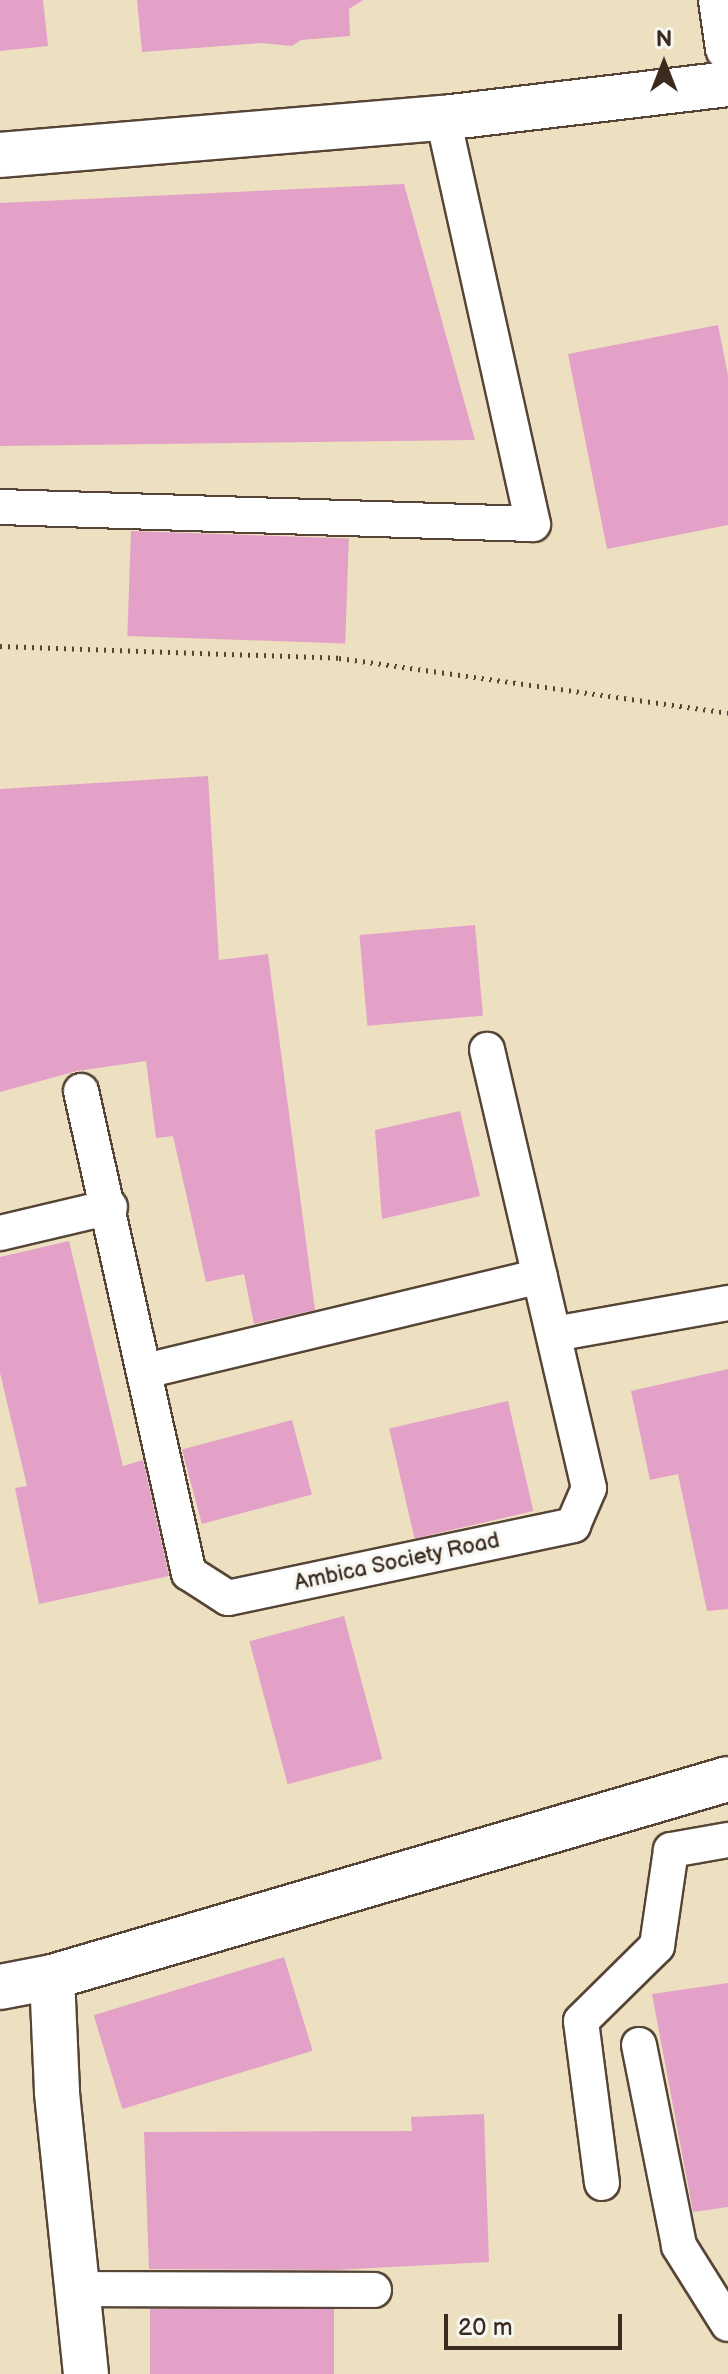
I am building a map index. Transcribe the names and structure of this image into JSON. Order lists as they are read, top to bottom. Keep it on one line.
{"streets":{"lane":["Ambica Society Road"]},"scale_bar":"20 m","north":"top"}
